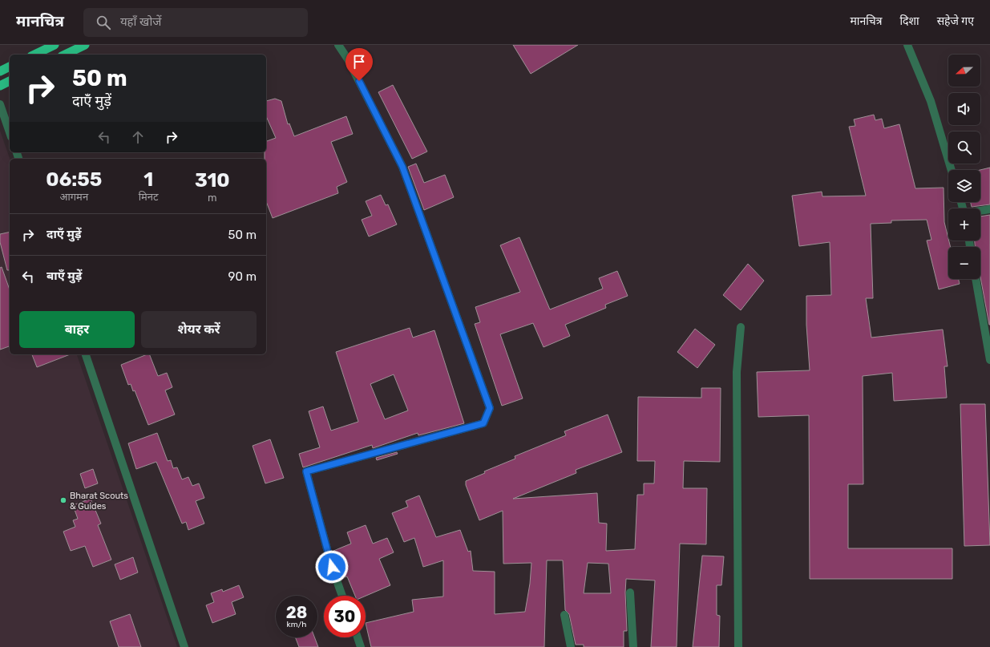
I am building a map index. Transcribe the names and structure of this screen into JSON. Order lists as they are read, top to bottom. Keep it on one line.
{"places":["Bharat Scouts & Guides"],"north":"left","page":{"header":"मानचित्र","search":"यहाँ खोजें","nav":["मानचित्र","दिशा","सहेजे गए"],"map_buttons":["+","−"],"turn":["50 m","दाएँ मुड़ें"],"eta":["06:55","आगमन","1","मिनट","310","m"],"list":[{"name":"दाएँ मुड़ें","value":"50 m"},{"name":"बाएँ मुड़ें","value":"90 m"}],"buttons":["बाहर","शेयर करें"],"speed":"28 km/h","limit":"30"}}
